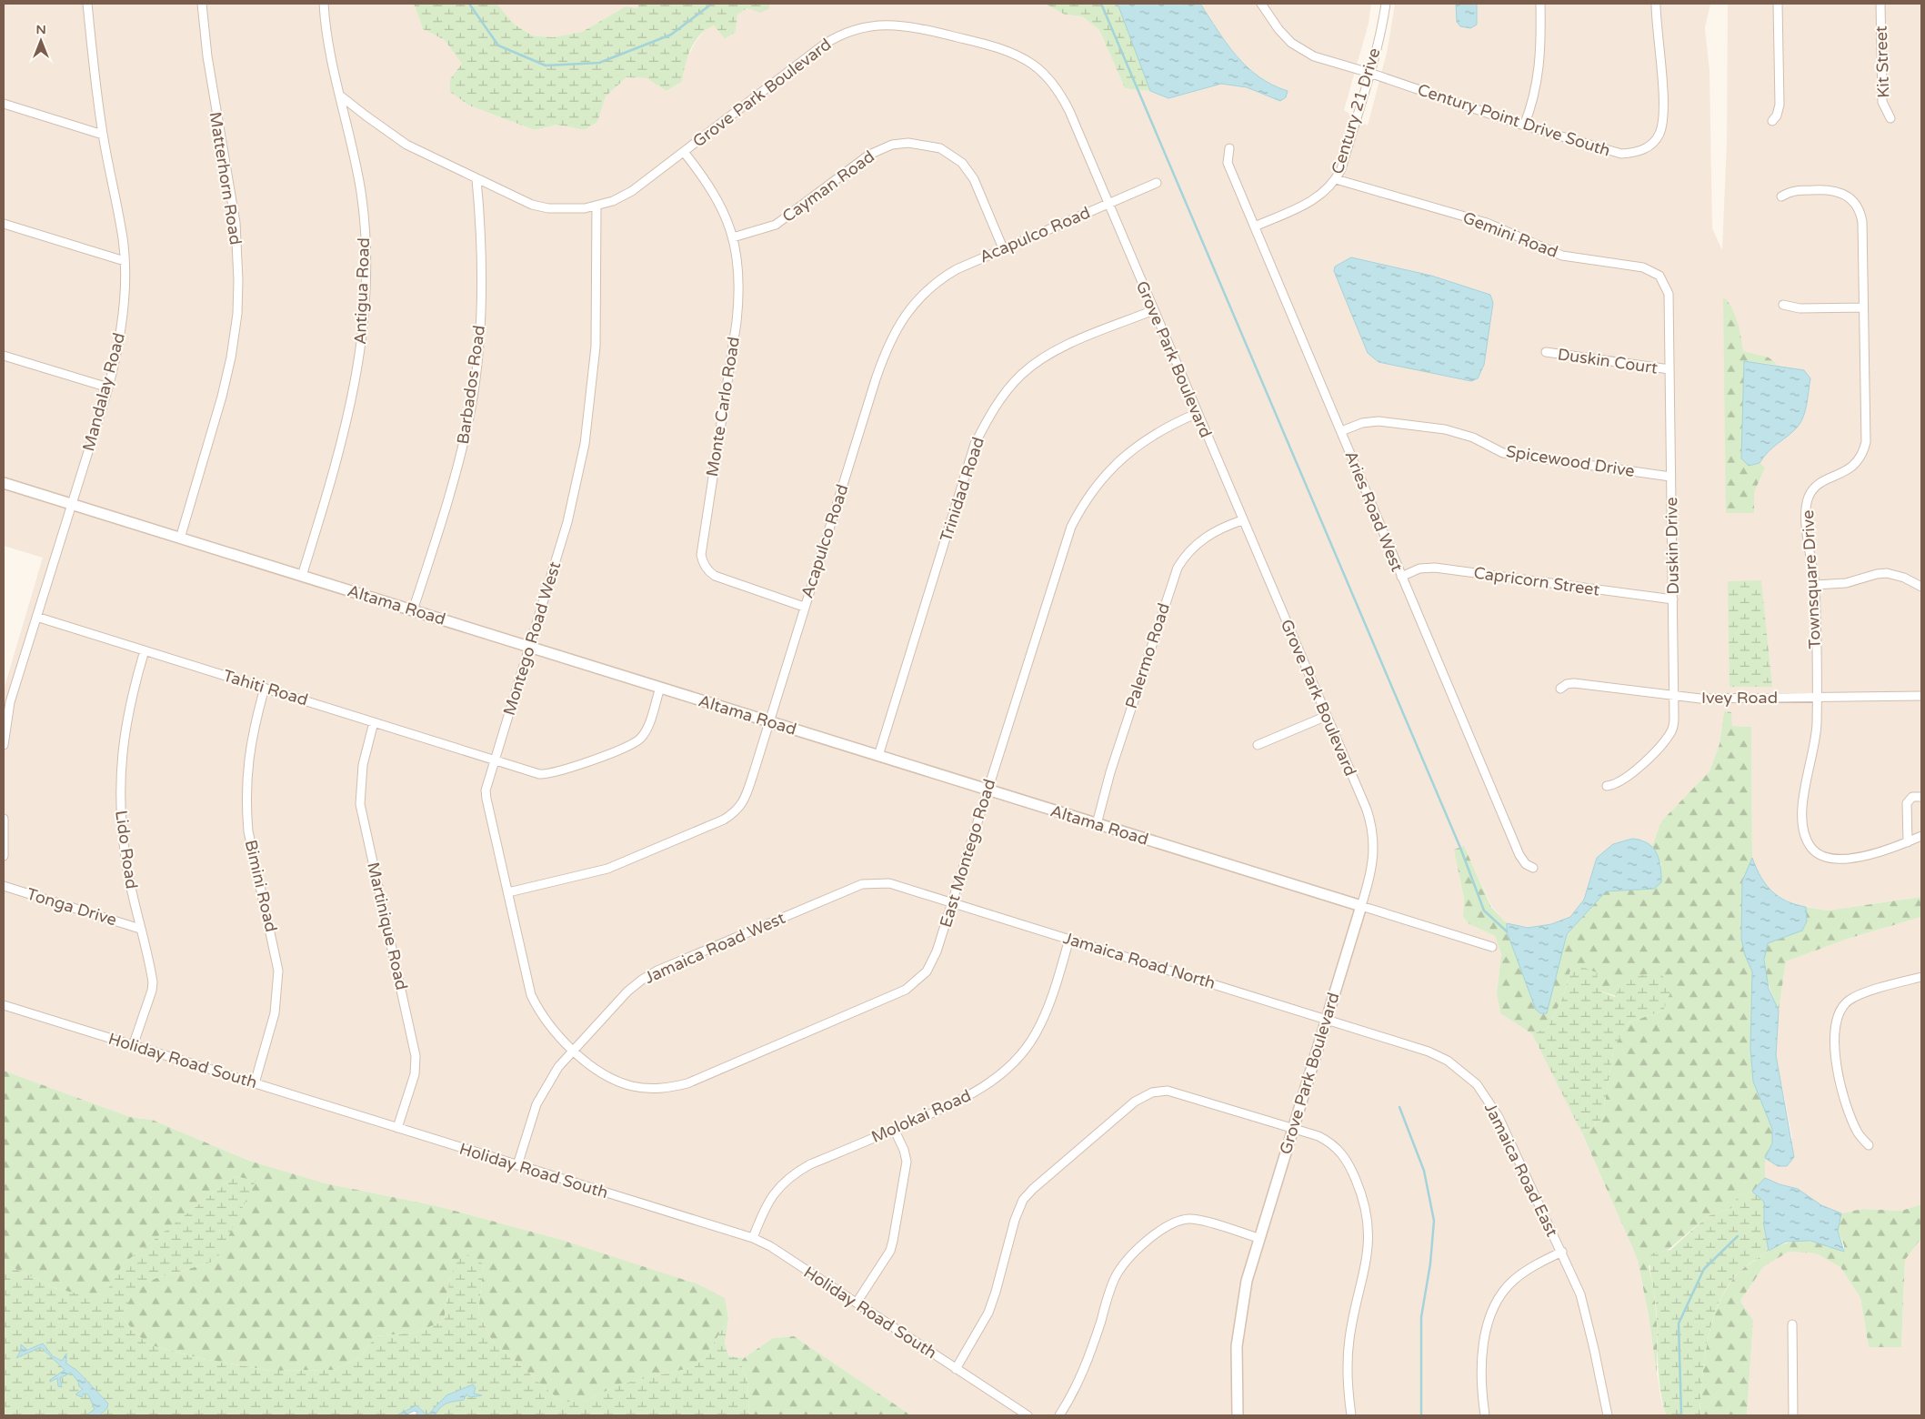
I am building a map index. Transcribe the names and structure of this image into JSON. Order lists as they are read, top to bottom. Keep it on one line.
{"streets":{"street":["Kit Street","Grove Park Boulevard","Century 21 Drive","Century Point Drive South","Matterhorn Road","Cayman Road","Acapulco Road","Gemini Road","Antigua Road","Duskin Court","Barbados Road","Mandalay Road","Monte Carlo Road","Spicewood Drive","Trinidad Road","Aries Road West","Duskin Drive","Townsquare Drive","Capricorn Street","Altama Road","Montego Road West","Palermo Road","Tahiti Road","Ivey Road","Lido Road","East Montego Road","Bimini Road","Tonga Drive","Martinique Road","Jamaica Road West","Jamaica Road North","Holiday Road South","Molokai Road","Jamaica Road East"]},"crossings":[["Grove Park Boulevard","Acapulco Road"],["Grove Park Boulevard","Antigua Road"],["Grove Park Boulevard","Barbados Road"],["Grove Park Boulevard","Monte Carlo Road"],["Grove Park Boulevard","Trinidad Road"],["Grove Park Boulevard","Altama Road"],["Grove Park Boulevard","Montego Road West"],["Grove Park Boulevard","Palermo Road"],["Grove Park Boulevard","East Montego Road"],["Grove Park Boulevard","Jamaica Road North"],["Grove Park Boulevard","Jamaica Road East"],["Century 21 Drive","Century Point Drive South"],["Century 21 Drive","Gemini Road"],["Century 21 Drive","Aries Road West"],["Matterhorn Road","Altama Road"],["Cayman Road","Acapulco Road"],["Cayman Road","Monte Carlo Road"],["Acapulco Road","Monte Carlo Road"],["Acapulco Road","Altama Road"],["Acapulco Road","Montego Road West"],["Gemini Road","Duskin Drive"],["Antigua Road","Altama Road"],["Duskin Court","Duskin Drive"],["Barbados Road","Altama Road"],["Mandalay Road","Altama Road"],["Mandalay Road","Tahiti Road"],["Spicewood Drive","Aries Road West"],["Spicewood Drive","Duskin Drive"],["Trinidad Road","Altama Road"],["Aries Road West","Capricorn Street"],["Duskin Drive","Capricorn Street"],["Duskin Drive","Ivey Road"],["Townsquare Drive","Ivey Road"],["Altama Road","Montego Road West"],["Altama Road","Palermo Road"],["Altama Road","Tahiti Road"],["Altama Road","East Montego Road"],["Montego Road West","Tahiti Road"],["Montego Road West","East Montego Road"],["Montego Road West","Jamaica Road West"],["Tahiti Road","Lido Road"],["Tahiti Road","Bimini Road"],["Tahiti Road","Martinique Road"],["Lido Road","Tonga Drive"],["Lido Road","Holiday Road South"],["East Montego Road","Jamaica Road West"],["East Montego Road","Jamaica Road North"],["Bimini Road","Holiday Road South"],["Martinique Road","Holiday Road South"],["Jamaica Road West","Jamaica Road North"],["Jamaica Road West","Holiday Road South"],["Jamaica Road North","Molokai Road"],["Jamaica Road North","Jamaica Road East"],["Holiday Road South","Molokai Road"]],"north":"top"}
